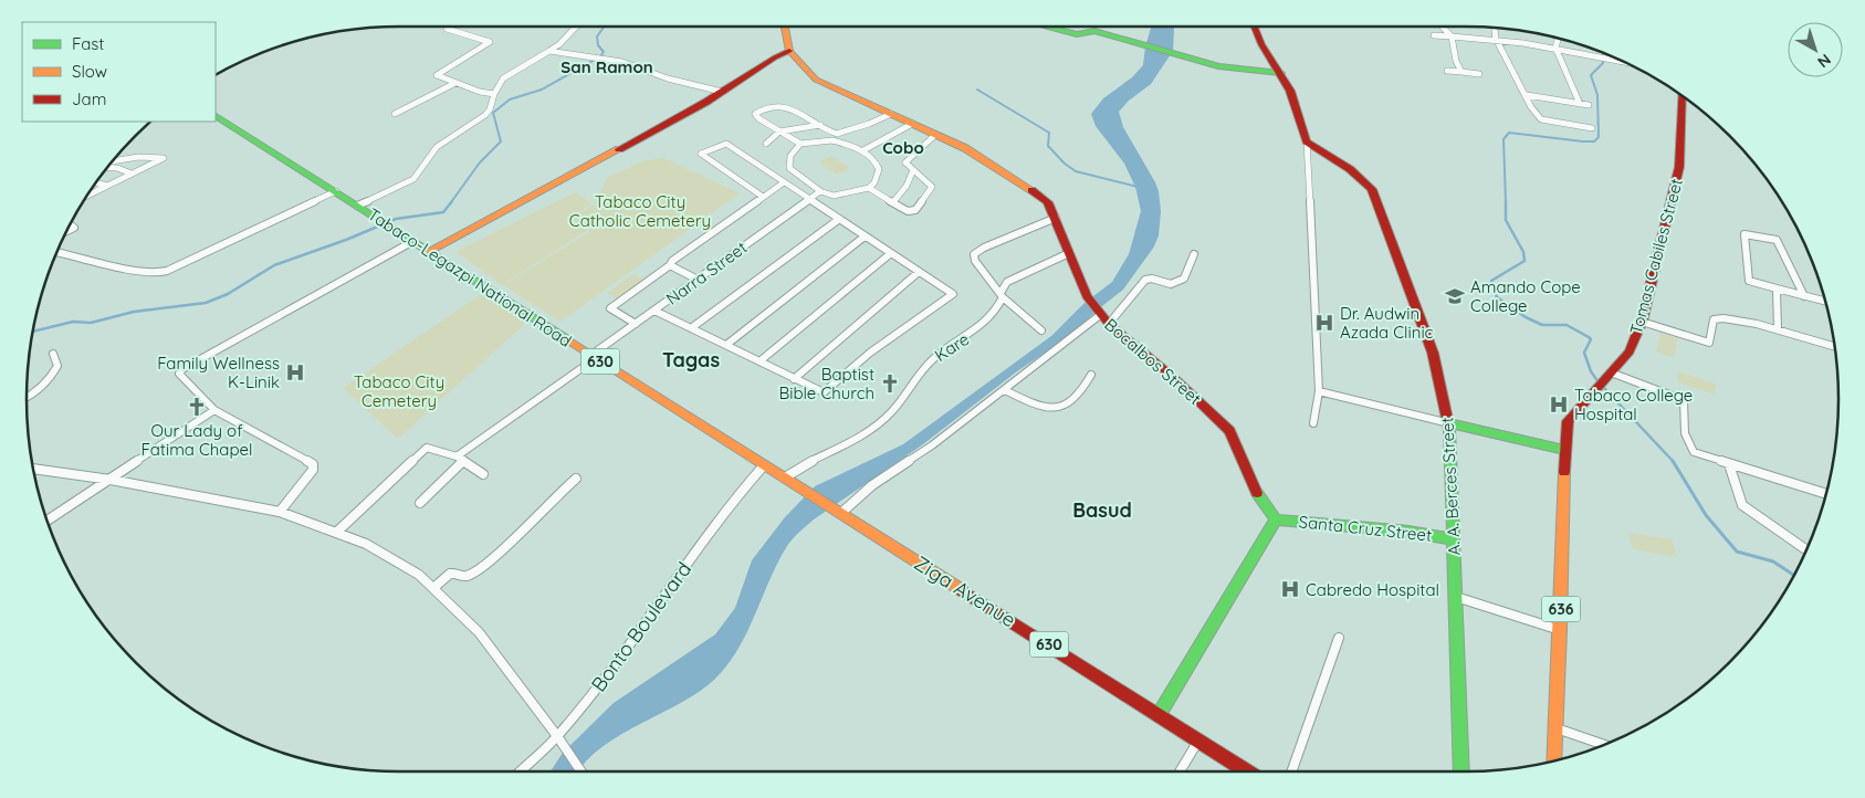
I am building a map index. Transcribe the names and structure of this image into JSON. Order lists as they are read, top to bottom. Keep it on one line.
{"streets":{"street":["Tomas Cabiles Street","Narra Street","Tabaco-Legazpi National Road","Kare","630","Bocalbos Street","A. A. Berces Street","Santa Cruz Street","Ziga Avenue","636","Bonto Boulevard"]},"crossings":[["Narra Street","Tabaco-Legazpi National Road"],["Tabaco-Legazpi National Road","Kare"],["Tabaco-Legazpi National Road","Ziga Avenue"],["Tabaco-Legazpi National Road","Bonto Boulevard"],["Kare","Bocalbos Street"],["Bocalbos Street","Santa Cruz Street"],["A. A. Berces Street","Santa Cruz Street"]],"districts":["San Ramon","Cobo","Tagas","Basud"],"parks":["Tabaco City Catholic Cemetery","Tabaco City Cemetery"],"places":{"school or university":["Amando Cope College"],"hospital":["Dr. Audwin Azada Clinic","Family Wellness K-Linik","Tabaco College Hospital","Cabredo Hospital"],"church":["Baptist Bible Church","Our Lady of Fatima Chapel"]},"legend":["Fast","Slow","Jam"],"north":"bottom right"}
